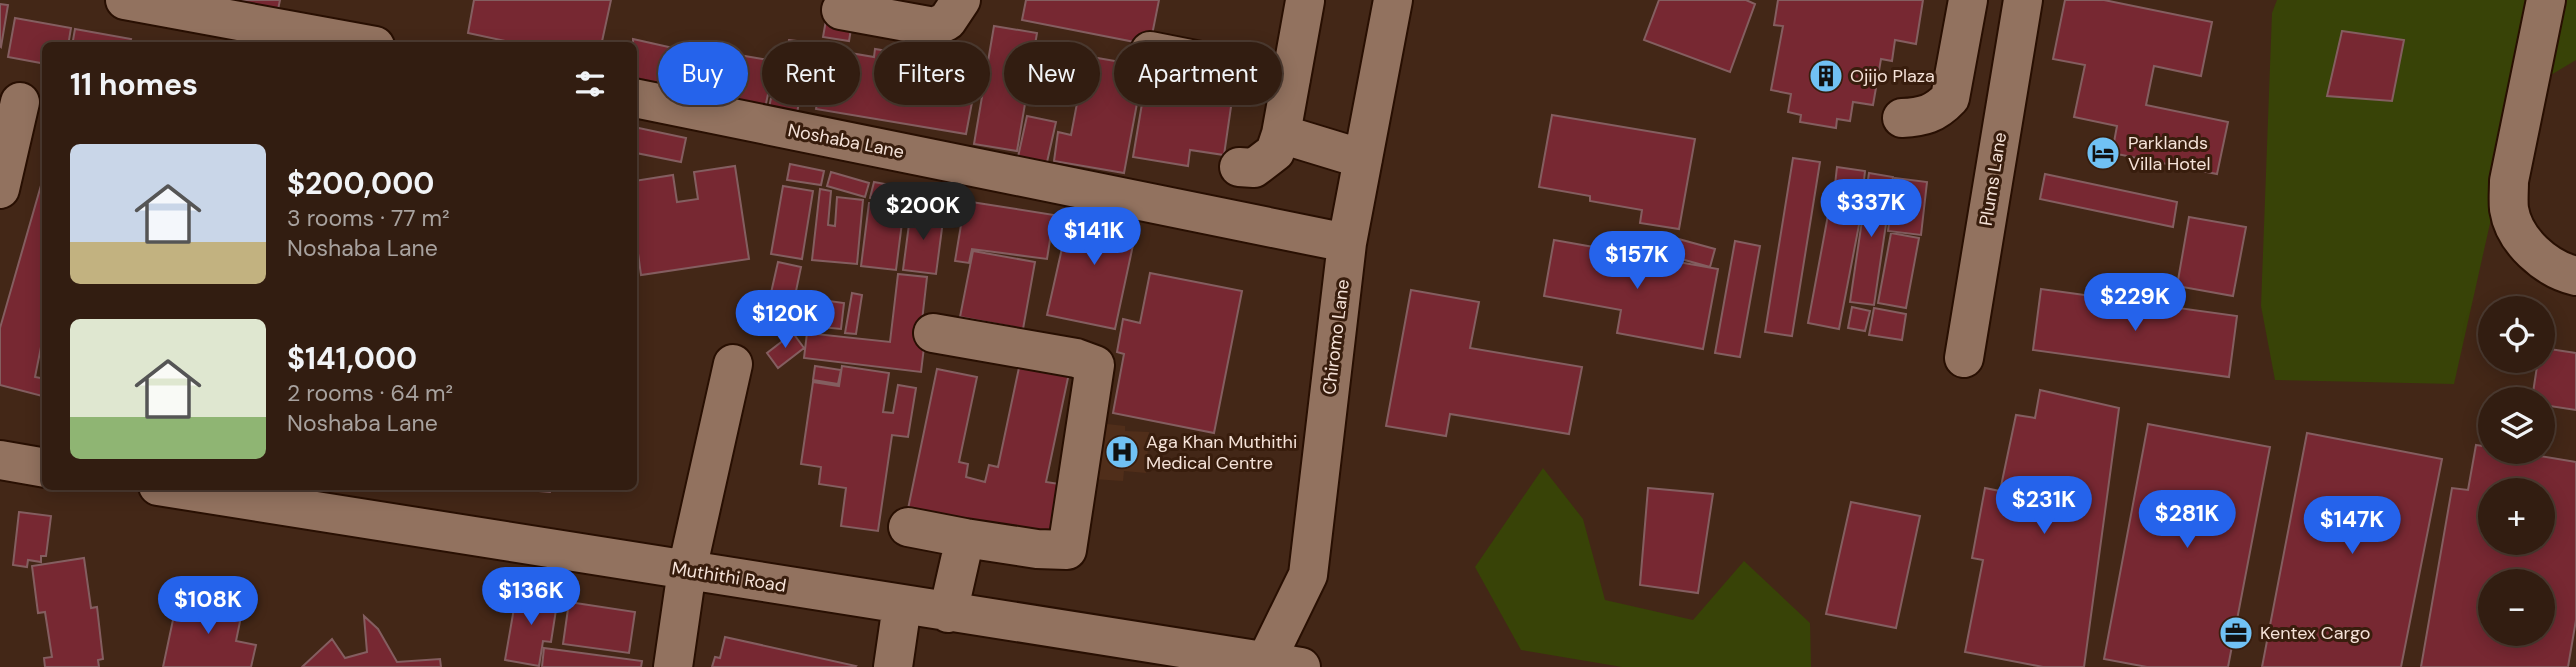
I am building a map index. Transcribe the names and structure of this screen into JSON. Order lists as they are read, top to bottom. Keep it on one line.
{"streets":{"street":["Noshaba Lane","Plums Lane","Chiromo Lane","Muthithi Road"]},"crossings":[["Noshaba Lane","Chiromo Lane"],["Chiromo Lane","Muthithi Road"]],"places":{"building":["Ojijo Plaza"],"hotel":["Parklands Villa Hotel"],"hospital":["Aga Khan Muthithi Medical Centre"],"office":["Kentex Cargo"]},"page":{"chip":["Buy","Rent","Filters","New","Apartment"],"heading":"11 homes","list":[{"name":"$200,000","note":"3 rooms · 77 m² · Noshaba Lane"},{"name":"$141,000","note":"2 rooms · 64 m² · Noshaba Lane"}],"price":["$337K","$200K","$141K","$157K","$229K","$120K","$231K","$281K","$147K","$136K","$108K"],"map_buttons":["+","−"]}}
